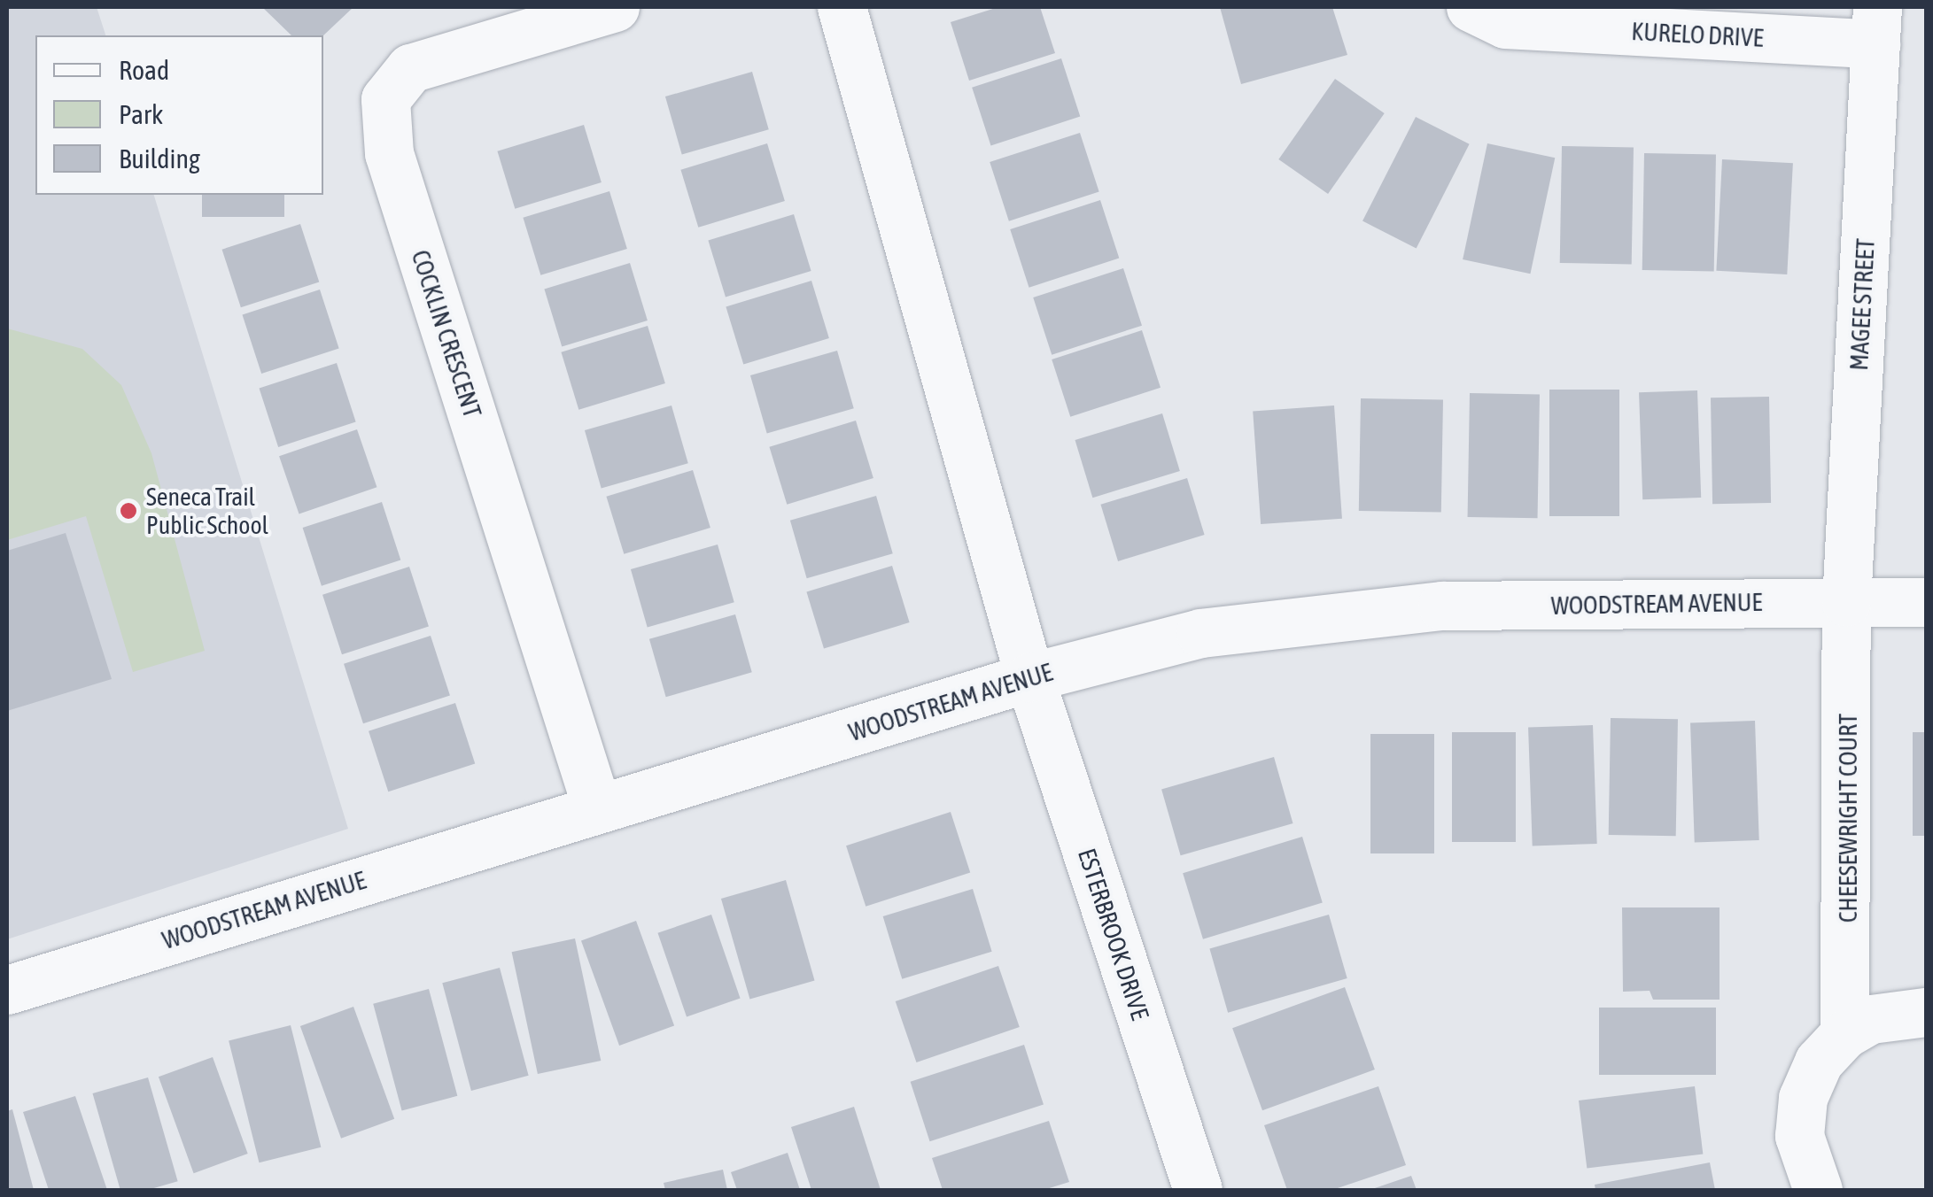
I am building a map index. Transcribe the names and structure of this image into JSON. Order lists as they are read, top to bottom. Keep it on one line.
{"streets":{"street":["KURELO DRIVE","MAGEE STREET","COCKLIN CRESCENT","WOODSTREAM AVENUE","CHEESEWRIGHT COURT","ESTERBROOK DRIVE"]},"crossings":[["KURELO DRIVE","MAGEE STREET"],["MAGEE STREET","WOODSTREAM AVENUE"],["MAGEE STREET","CHEESEWRIGHT COURT"],["COCKLIN CRESCENT","WOODSTREAM AVENUE"],["WOODSTREAM AVENUE","CHEESEWRIGHT COURT"],["WOODSTREAM AVENUE","ESTERBROOK DRIVE"]],"places":["Seneca Trail Public School"],"legend":["Road","Park","Building"]}
